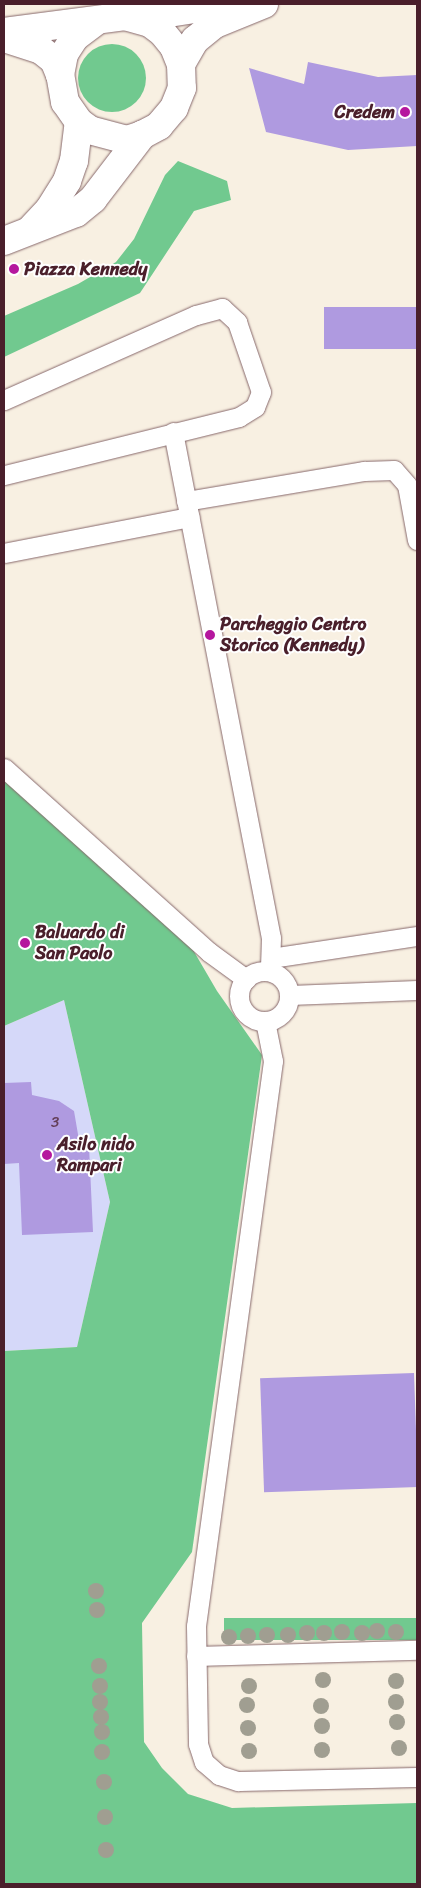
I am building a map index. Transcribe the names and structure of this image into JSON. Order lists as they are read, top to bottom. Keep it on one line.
{"places":["Credem","Piazza Kennedy","Parcheggio Centro Storico (Kennedy)","Baluardo di San Paolo","Asilo nido Rampari"],"house_numbers":["3"]}
